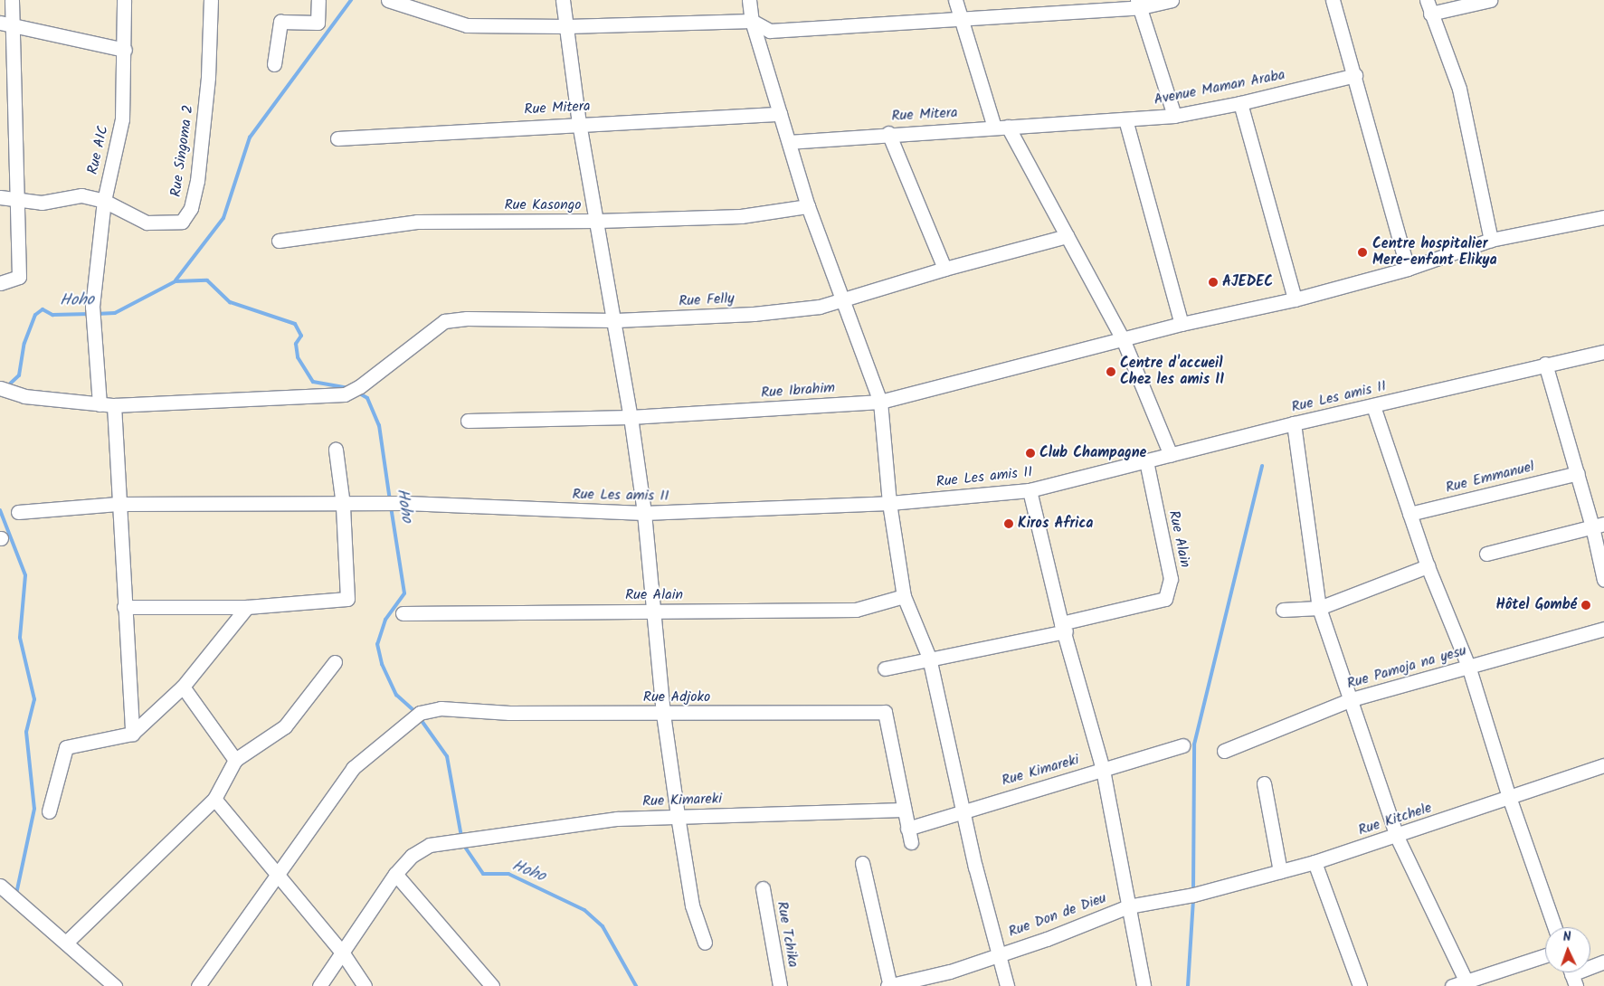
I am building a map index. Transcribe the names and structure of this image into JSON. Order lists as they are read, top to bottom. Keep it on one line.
{"streets":{"street":["Avenue Maman Araba","Rue Mitera","Rue AIC","Rue Singoma 2","Rue Kasongo","Rue Felly","Rue Ibrahim","Rue Les amis II","Rue Emmanuel","Rue Alain","Rue Pamoja na yesu","Rue Adjoko","Rue Kimareki","Rue Kitchele","Rue Don de Dieu","Rue Tchika"]},"crossings":[["Avenue Maman Araba","Rue Mitera"],["Rue Mitera","Rue Don de Dieu"],["Rue AIC","Rue Singoma 2"],["Rue Kasongo","Rue Don de Dieu"],["Rue Felly","Rue Don de Dieu"],["Rue Ibrahim","Rue Don de Dieu"],["Rue Les amis II","Rue Alain"],["Rue Les amis II","Rue Don de Dieu"],["Rue Alain","Rue Don de Dieu"],["Rue Adjoko","Rue Kimareki"],["Rue Kimareki","Rue Don de Dieu"],["Rue Kitchele","Rue Don de Dieu"]],"water":["Hoho"],"places":["Centre hospitalier Mere-enfant Elikya","AJEDEC","Centre d'accueil Chez les amis II","Club Champagne","Kiros Africa","Hôtel Gombé"],"north":"top"}
